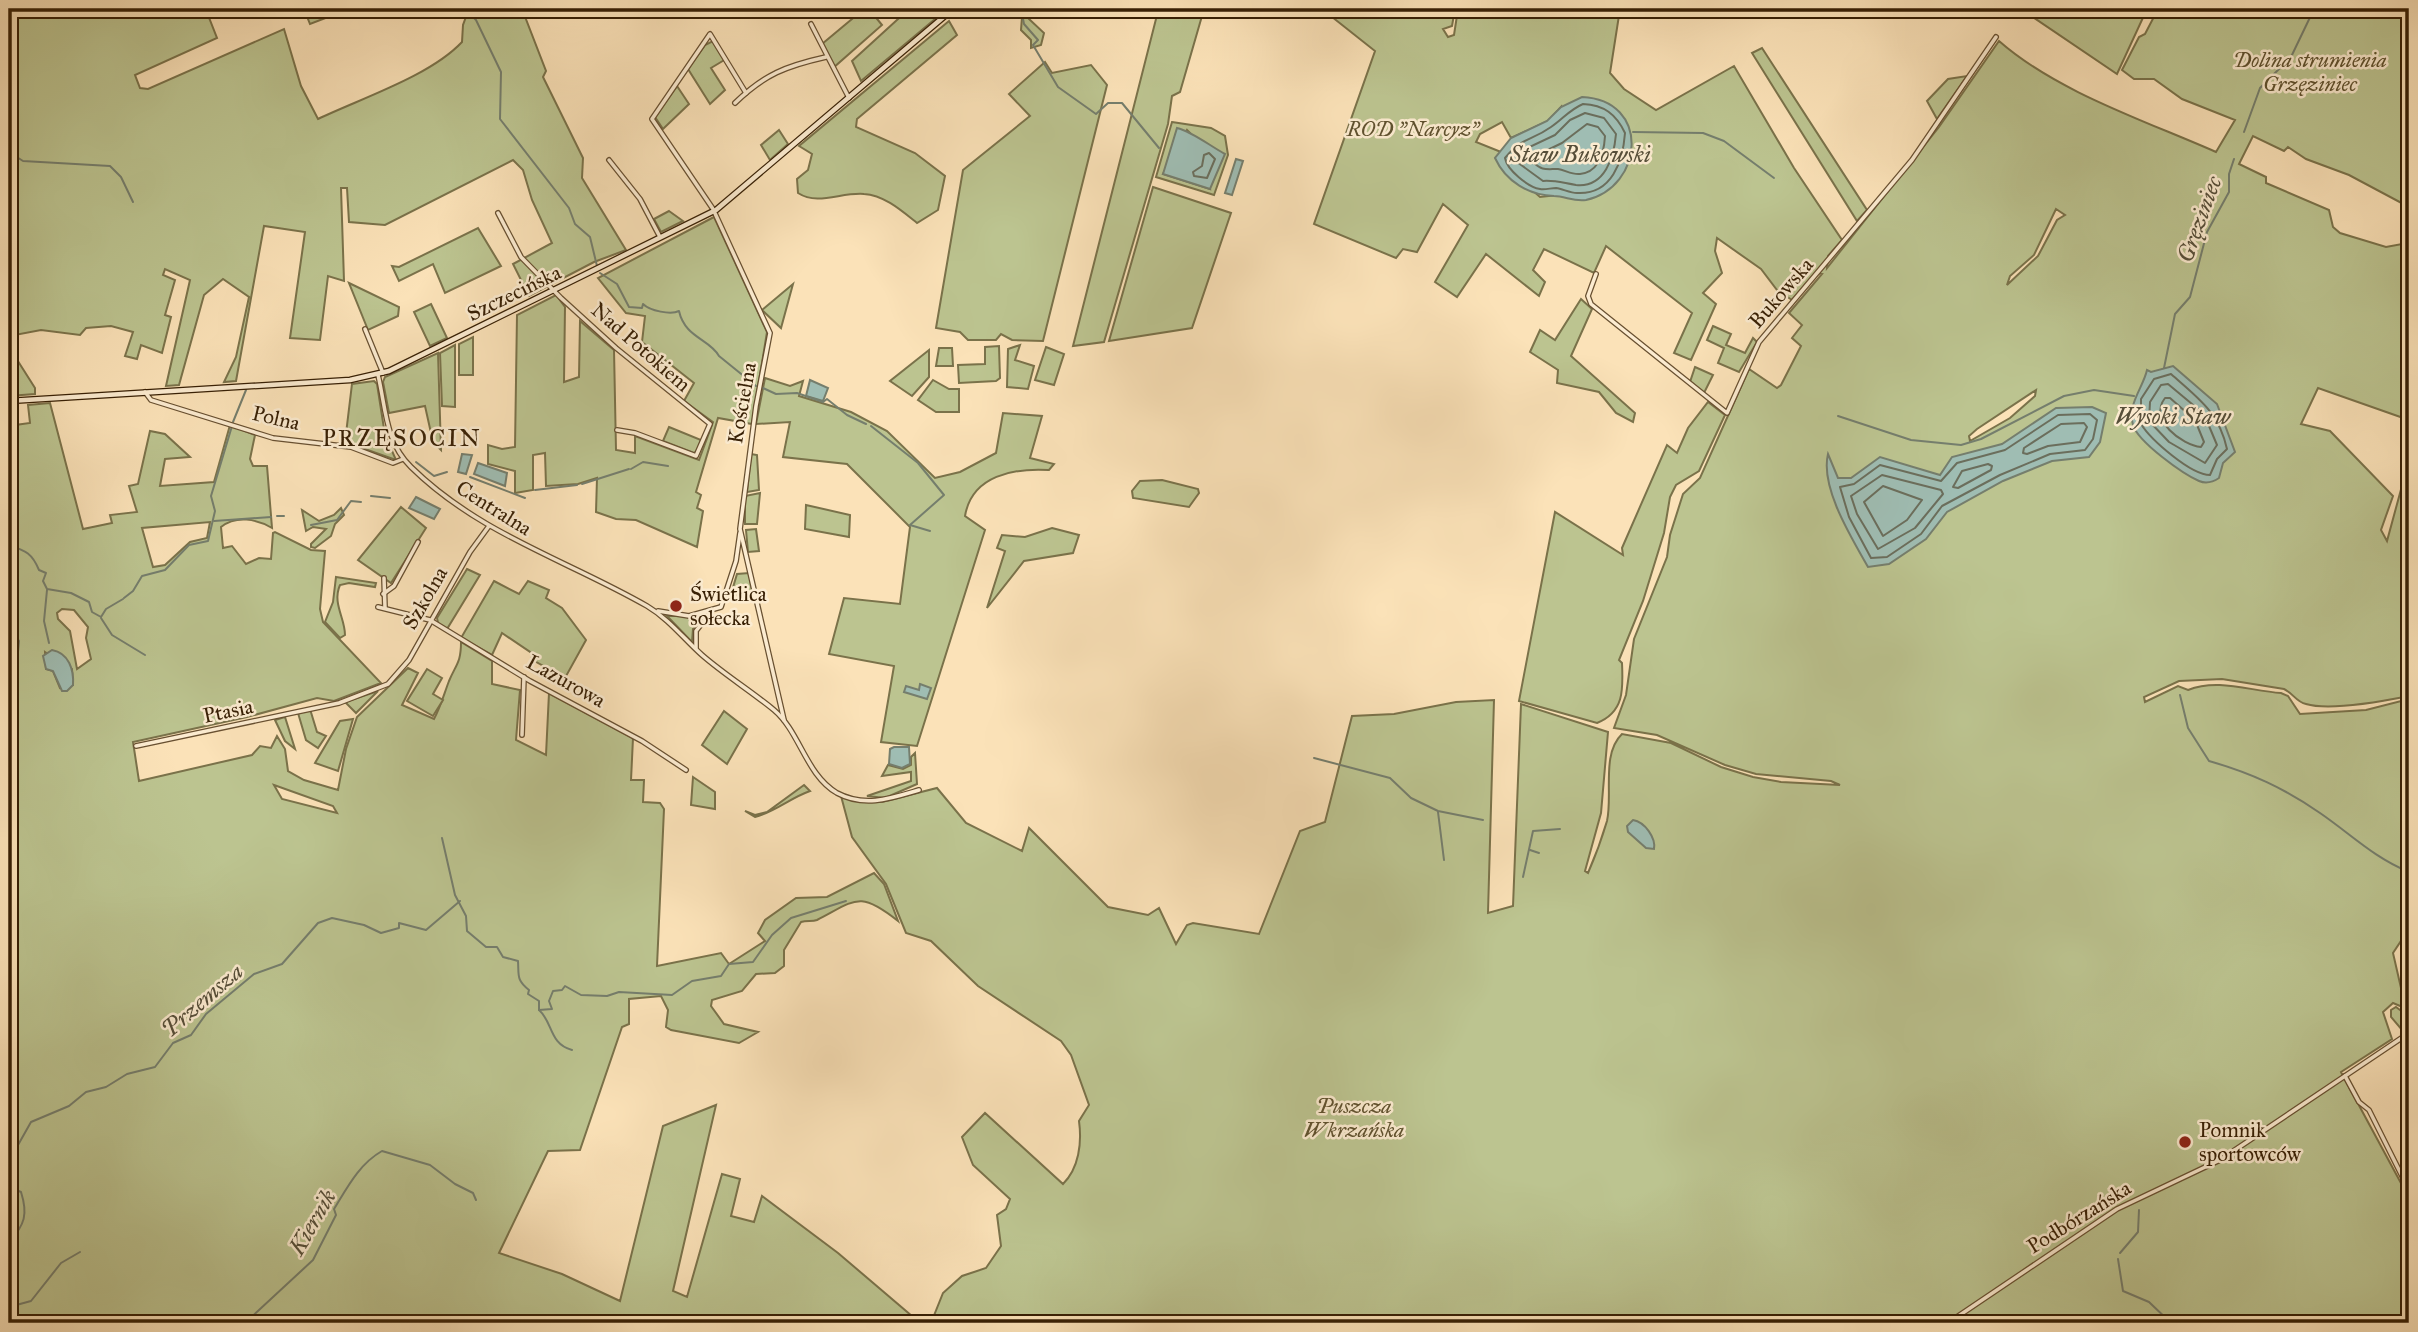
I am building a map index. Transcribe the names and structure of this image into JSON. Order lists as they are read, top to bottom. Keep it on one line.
{"streets":{"street":["Szczecińska","Bukowska","Nad Potokiem","Kościelna","Polna","Centralna","Szkolna","Lazurowa","Ptasia","Podbórzańska"]},"crossings":[["Szczecińska","Nad Potokiem"],["Szczecińska","Kościelna"],["Szczecińska","Polna"],["Szczecińska","Centralna"],["Kościelna","Centralna"],["Polna","Centralna"],["Centralna","Szkolna"],["Szkolna","Lazurowa"],["Szkolna","Ptasia"]],"districts":["PRZĘSOCIN"],"water":["Staw Bukowski","Gręziniec","Wysoki Staw","Przemsza","Kiernik"],"parks":["Dolina strumienia Grzęziniec","ROD \"Narcyz\"","Puszcza Wkrzańska"],"places":["Świetlica sołecka","Pomnik sportowców"]}
